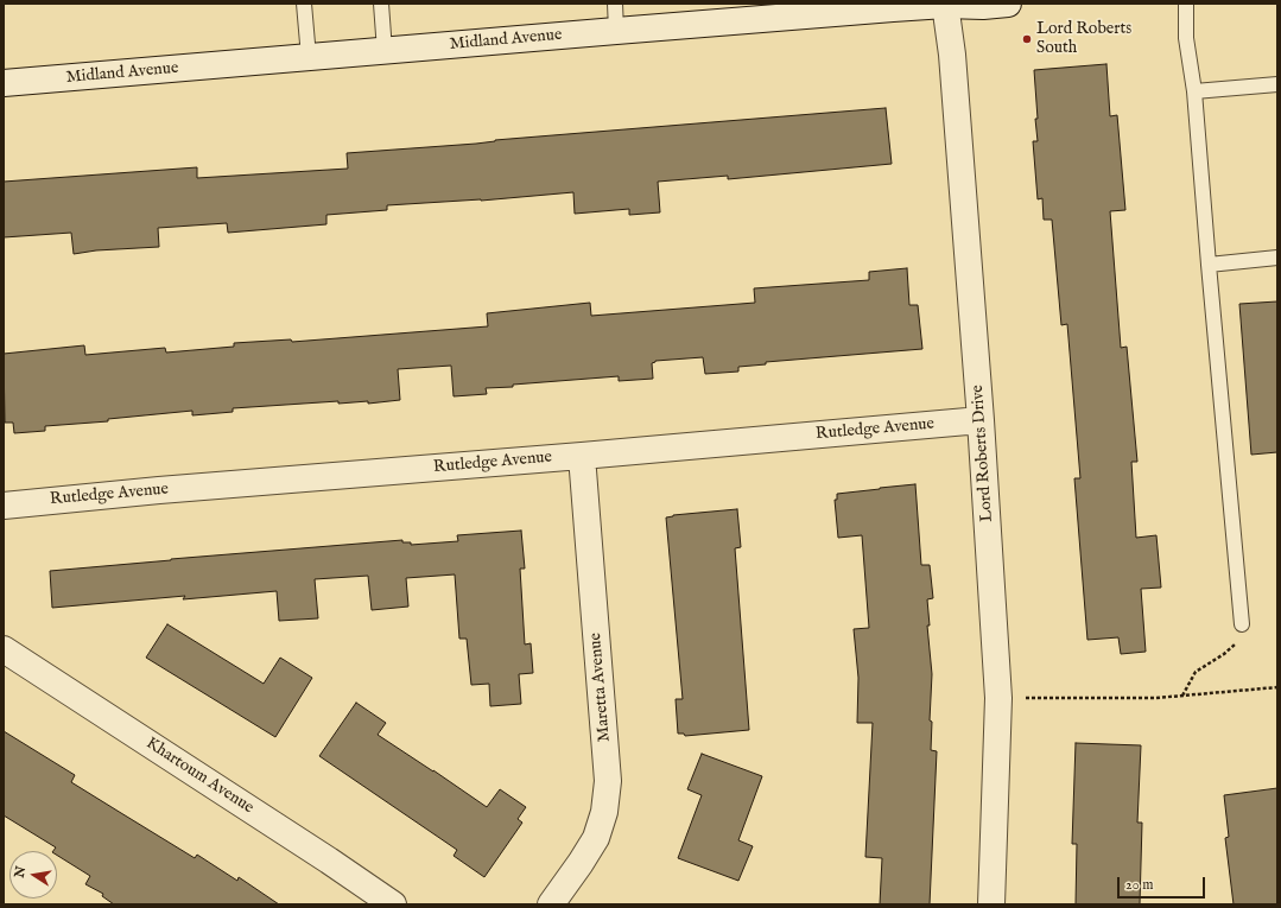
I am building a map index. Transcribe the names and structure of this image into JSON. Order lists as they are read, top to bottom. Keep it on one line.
{"streets":{"street":["Midland Avenue","Rutledge Avenue","Lord Roberts Drive","Maretta Avenue","Khartoum Avenue"]},"crossings":[["Midland Avenue","Lord Roberts Drive"],["Rutledge Avenue","Lord Roberts Drive"],["Rutledge Avenue","Maretta Avenue"]],"places":["Lord Roberts South"],"scale_bar":"20 m","north":"left"}
